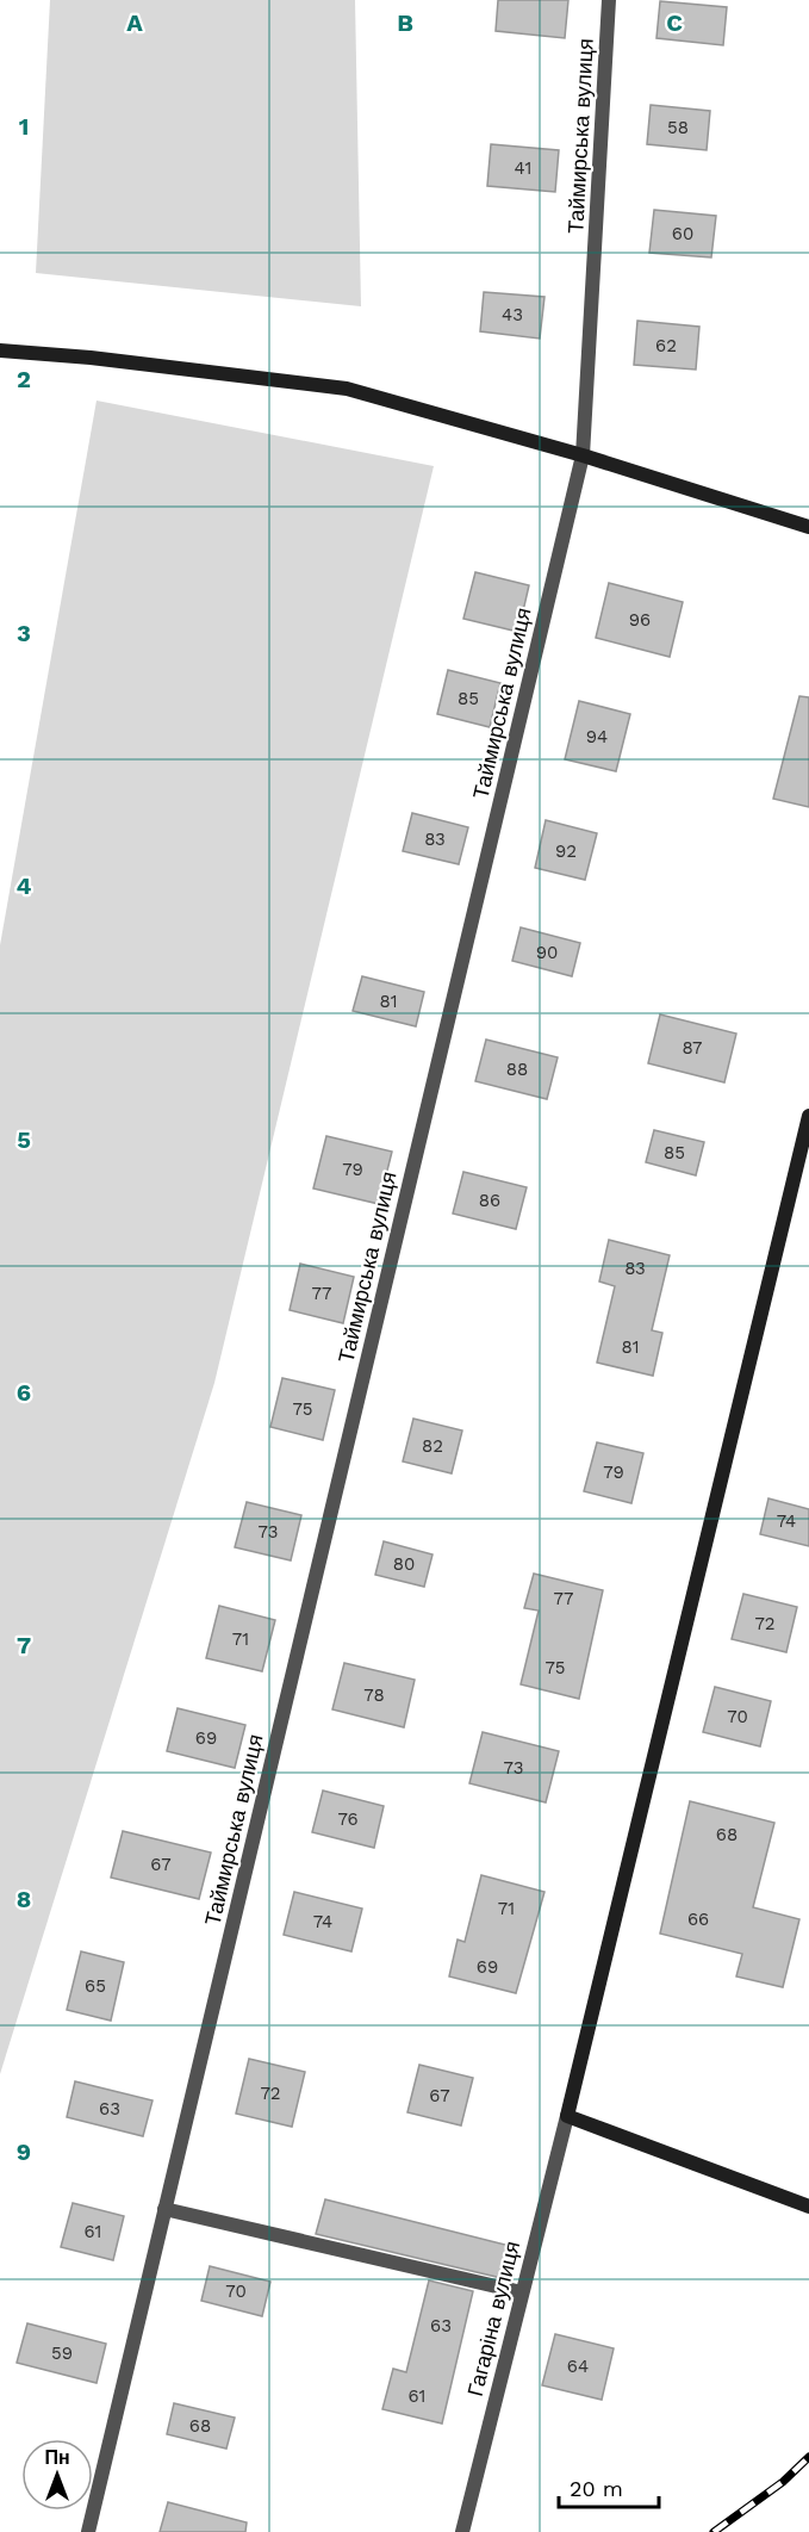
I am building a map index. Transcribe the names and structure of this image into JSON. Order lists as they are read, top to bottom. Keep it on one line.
{"streets":{"street":["Таймирська вулиця","Гагаріна вулиця"]},"house_numbers":["58","41","60","43","62","96","85","94","83","92","90","81","87","88","85","79","86","83","77","81","75","82","79","74","73","80","77","72","71","75","78","70","69","73","76","68","67","71","66","74","69","65","72","67","63","61","70","63","59","64","61","68"],"scale_bar":"20 m","north":"top","grid":{"columns":["A","B","C"],"rows":["1","2","3","4","5","6","7","8","9"]}}
